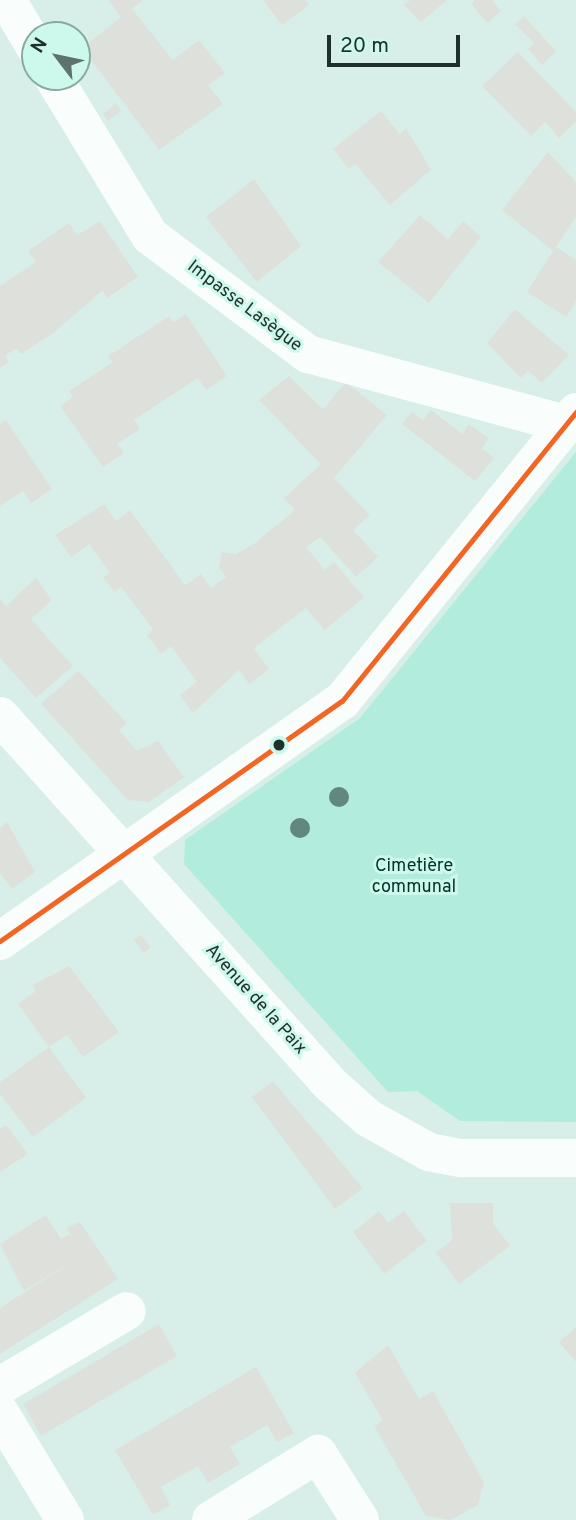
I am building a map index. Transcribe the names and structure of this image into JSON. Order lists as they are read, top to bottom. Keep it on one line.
{"streets":{"street":["Impasse Lasègue","Avenue de la Paix"]},"parks":["Cimetière communal"],"scale_bar":"20 m","north":"top left"}
